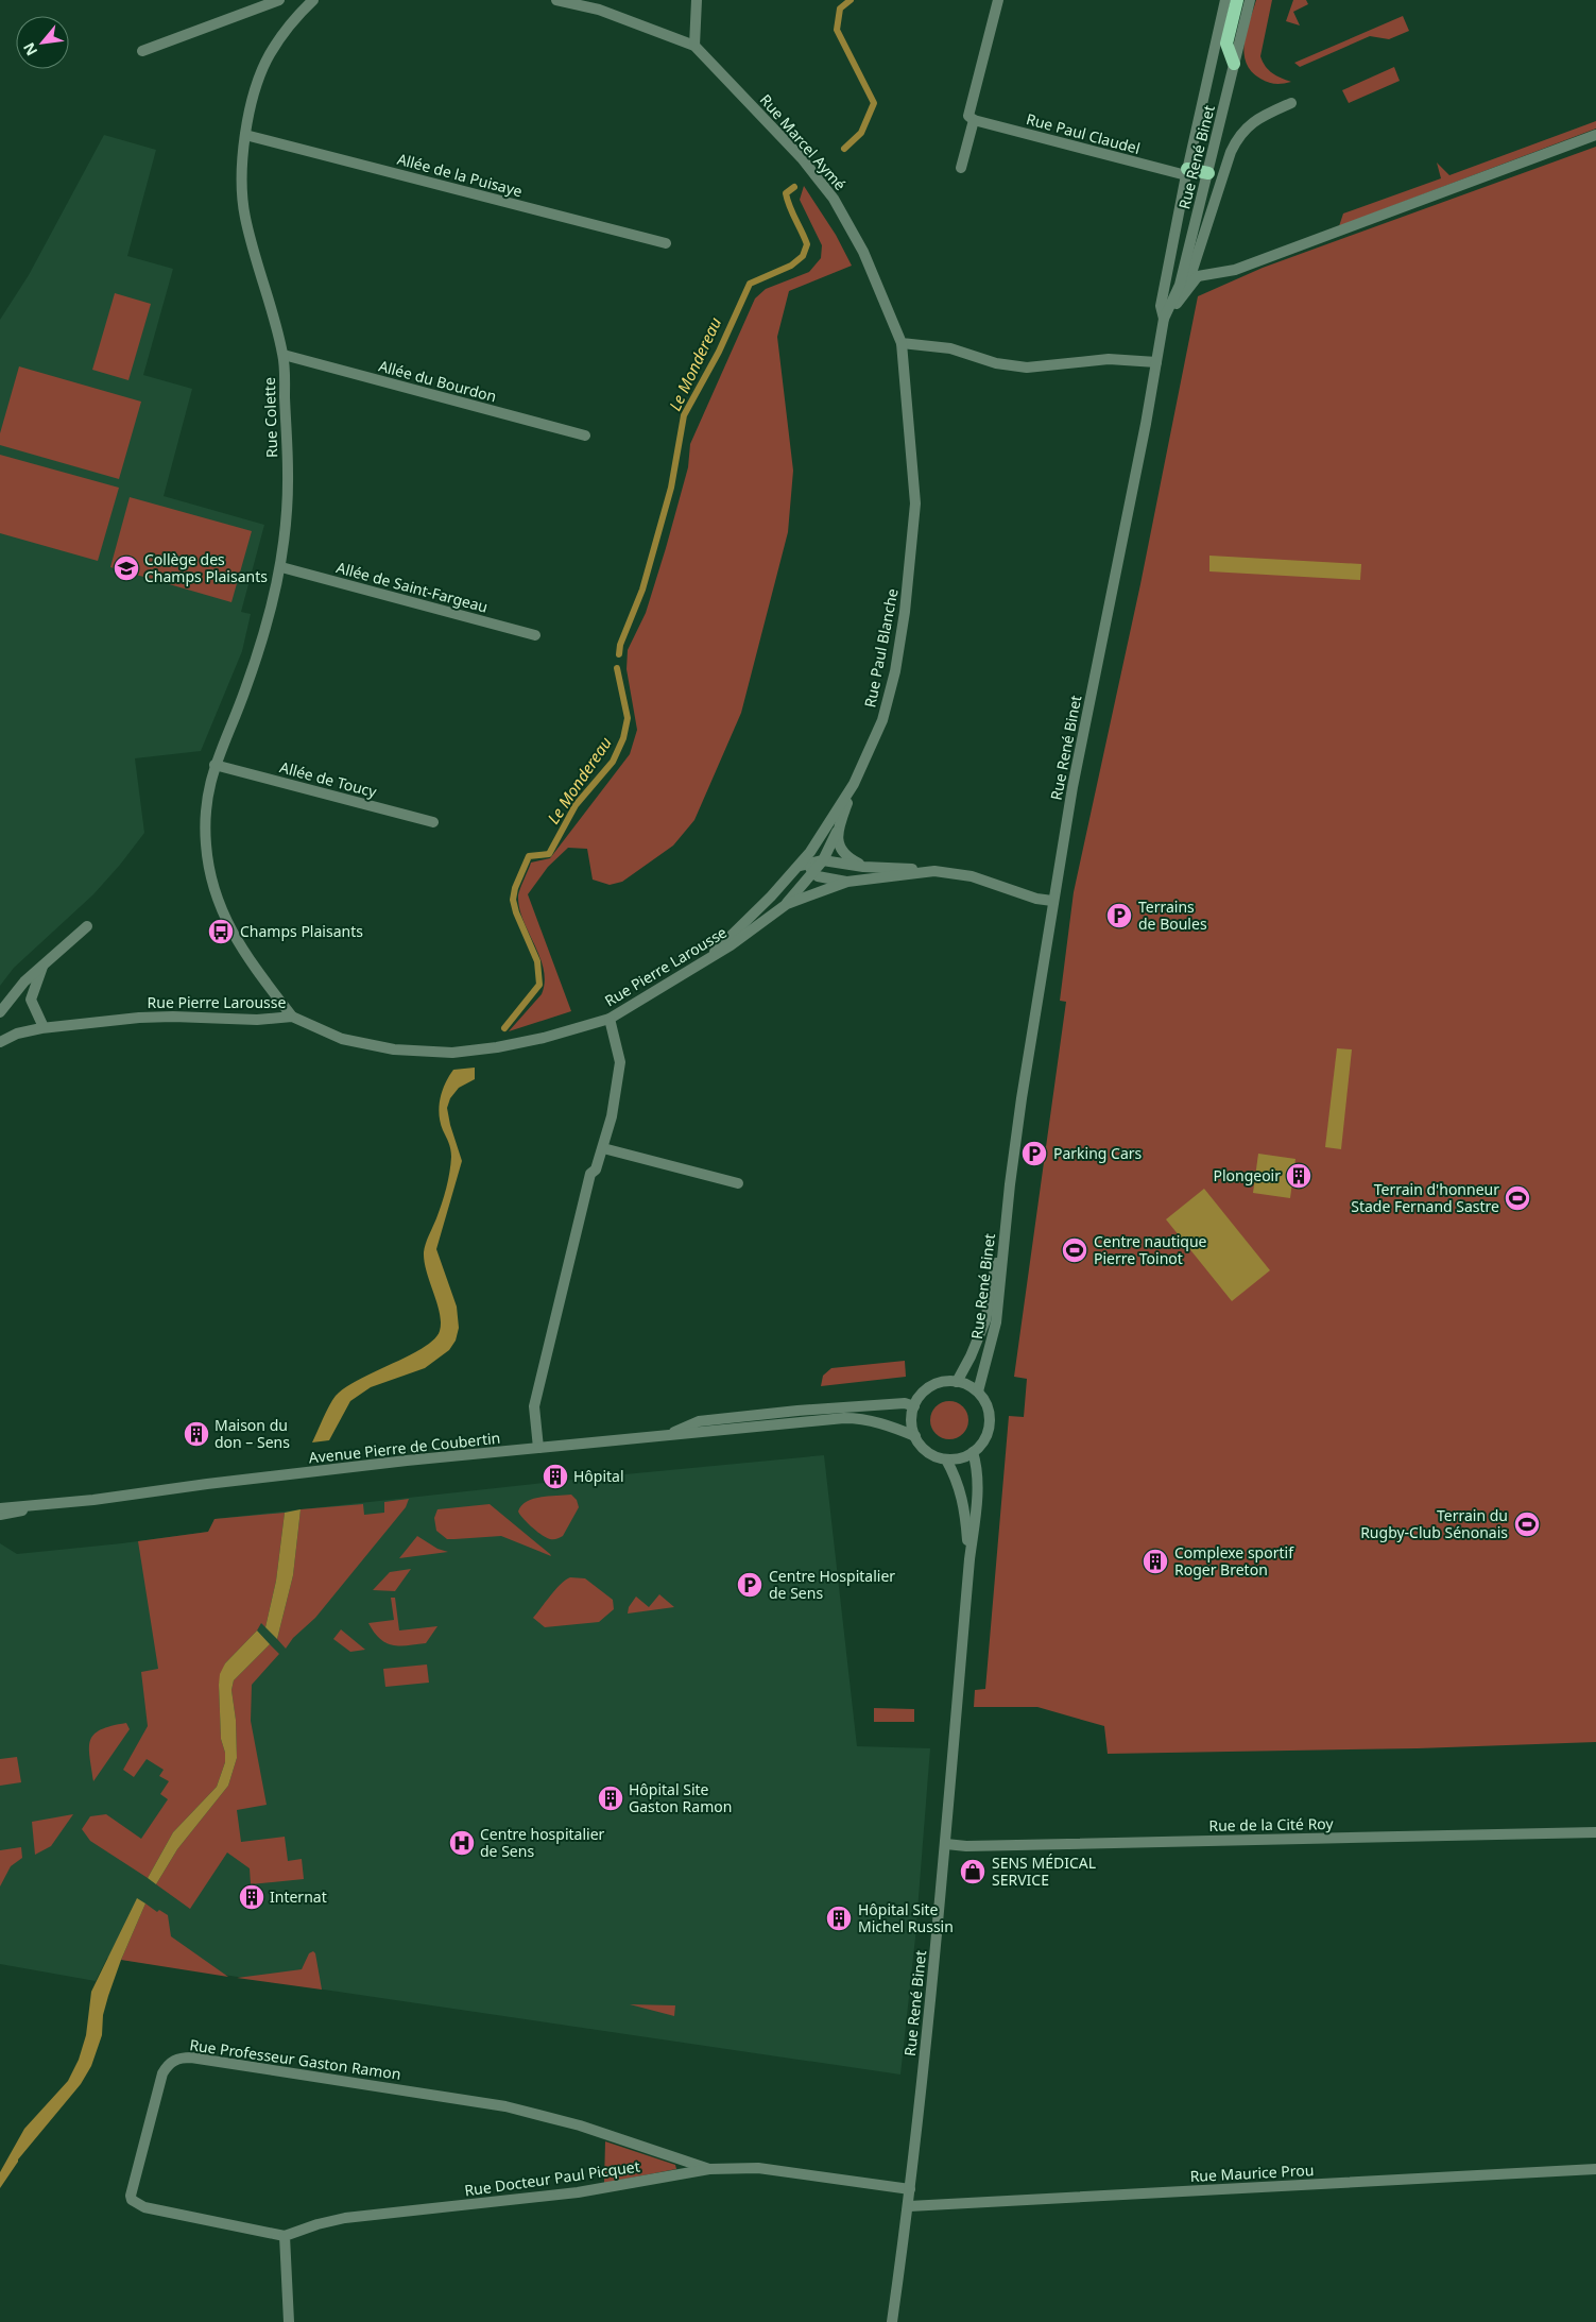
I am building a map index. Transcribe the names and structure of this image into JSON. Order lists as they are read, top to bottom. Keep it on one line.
{"streets":{"street":["Rue Paul Claudel","Rue Marcel Aymé","Rue René Binet","Allée de la Puisaye","Allée du Bourdon","Rue Colette","Allée de Saint-Fargeau","Rue Paul Blanche","Allée de Toucy","Rue Pierre Larousse","Avenue Pierre de Coubertin","Rue de la Cité Roy","Rue Professeur Gaston Ramon","Rue Maurice Prou","Rue Docteur Paul Picquet"]},"crossings":[["Rue Paul Claudel","Rue René Binet"],["Rue Marcel Aymé","Rue Paul Blanche"],["Rue René Binet","Rue Pierre Larousse"],["Rue René Binet","Avenue Pierre de Coubertin"],["Rue René Binet","Rue de la Cité Roy"],["Rue René Binet","Rue Maurice Prou"],["Rue René Binet","Rue Docteur Paul Picquet"],["Allée de la Puisaye","Rue Colette"],["Allée du Bourdon","Rue Colette"],["Rue Colette","Allée de Saint-Fargeau"],["Rue Colette","Allée de Toucy"],["Rue Colette","Rue Pierre Larousse"],["Rue Professeur Gaston Ramon","Rue Docteur Paul Picquet"]],"water":["Le Mondereau"],"places":{"school or university":["Collège des Champs Plaisants"],"parking":["Terrains de Boules","Parking Cars","Centre Hospitalier de Sens"],"bus stop":["Champs Plaisants"],"building":["Plongeoir","Maison du don – Sens","Hôpital","Complexe sportif Roger Breton","Hôpital Site Gaston Ramon","Internat","Hôpital Site Michel Russin"],"sports":["Terrain d'honneur Stade Fernand Sastre","Centre nautique Pierre Toinot","Terrain du Rugby-Club Sénonais"],"hospital":["Centre hospitalier de Sens"],"shop":["SENS MÉDICAL SERVICE"]},"north":"bottom left"}
